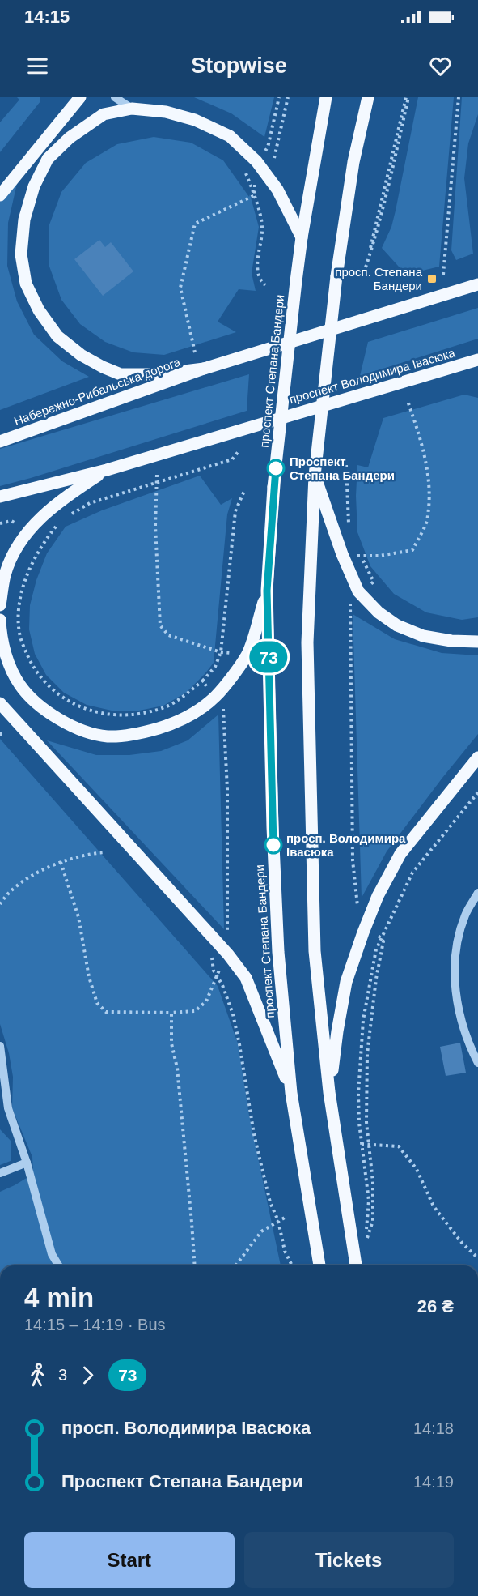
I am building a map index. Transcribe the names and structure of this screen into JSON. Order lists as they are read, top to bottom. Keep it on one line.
{"streets":{"main road":["проспект Степана Бандери","проспект Володимира Івасюка","Набережно-Рибальська дорога"]},"places":{"transit":["просп. Степана Бандери"],"other":["Проспект Степана Бандери","просп. Володимира Івасюка"]},"lines":["bus line 73"],"page":{"status":"14:15","header":"Stopwise","on_map":"73","heading":["4 min","14:15 – 14:19 · Bus","26 ₴"],"legs":["3","73"],"list":[{"name":"просп. Володимира Івасюка","value":"14:18"},{"name":"Проспект Степана Бандери","value":"14:19"}],"buttons":["Start","Tickets"]}}
